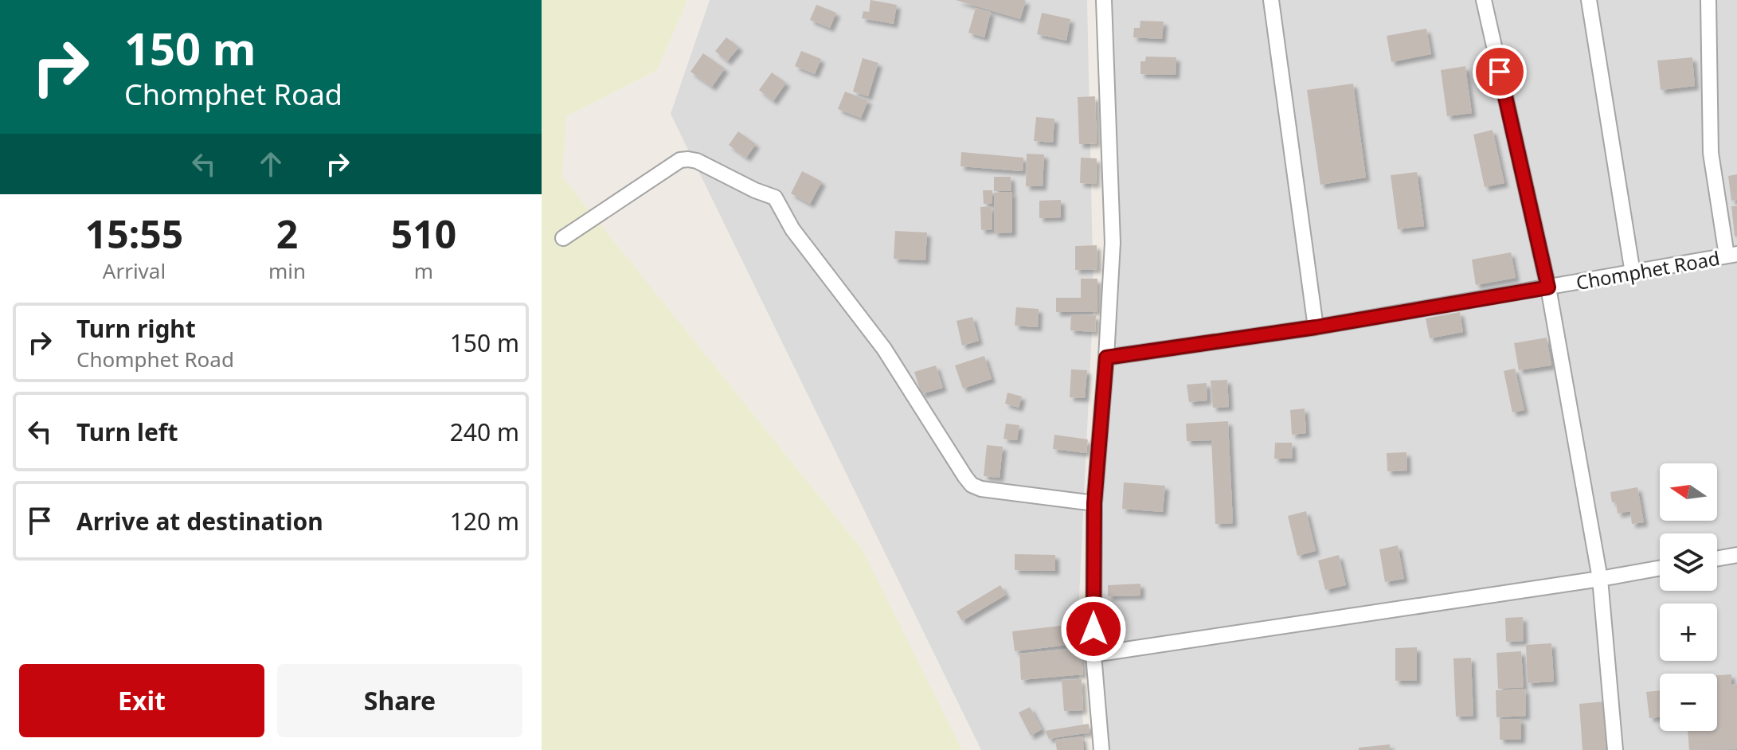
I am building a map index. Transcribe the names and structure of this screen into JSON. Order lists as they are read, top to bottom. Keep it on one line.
{"streets":{"street":["Chomphet Road"]},"north":"left","page":{"turn":["150 m","Chomphet Road"],"eta":["15:55","Arrival","2","min","510","m"],"list":[{"name":"Turn right","note":"Chomphet Road","value":"150 m"},{"name":"Turn left","value":"240 m"},{"name":"Arrive at destination","value":"120 m"}],"map_buttons":["+","−"],"buttons":["Exit","Share"]}}
